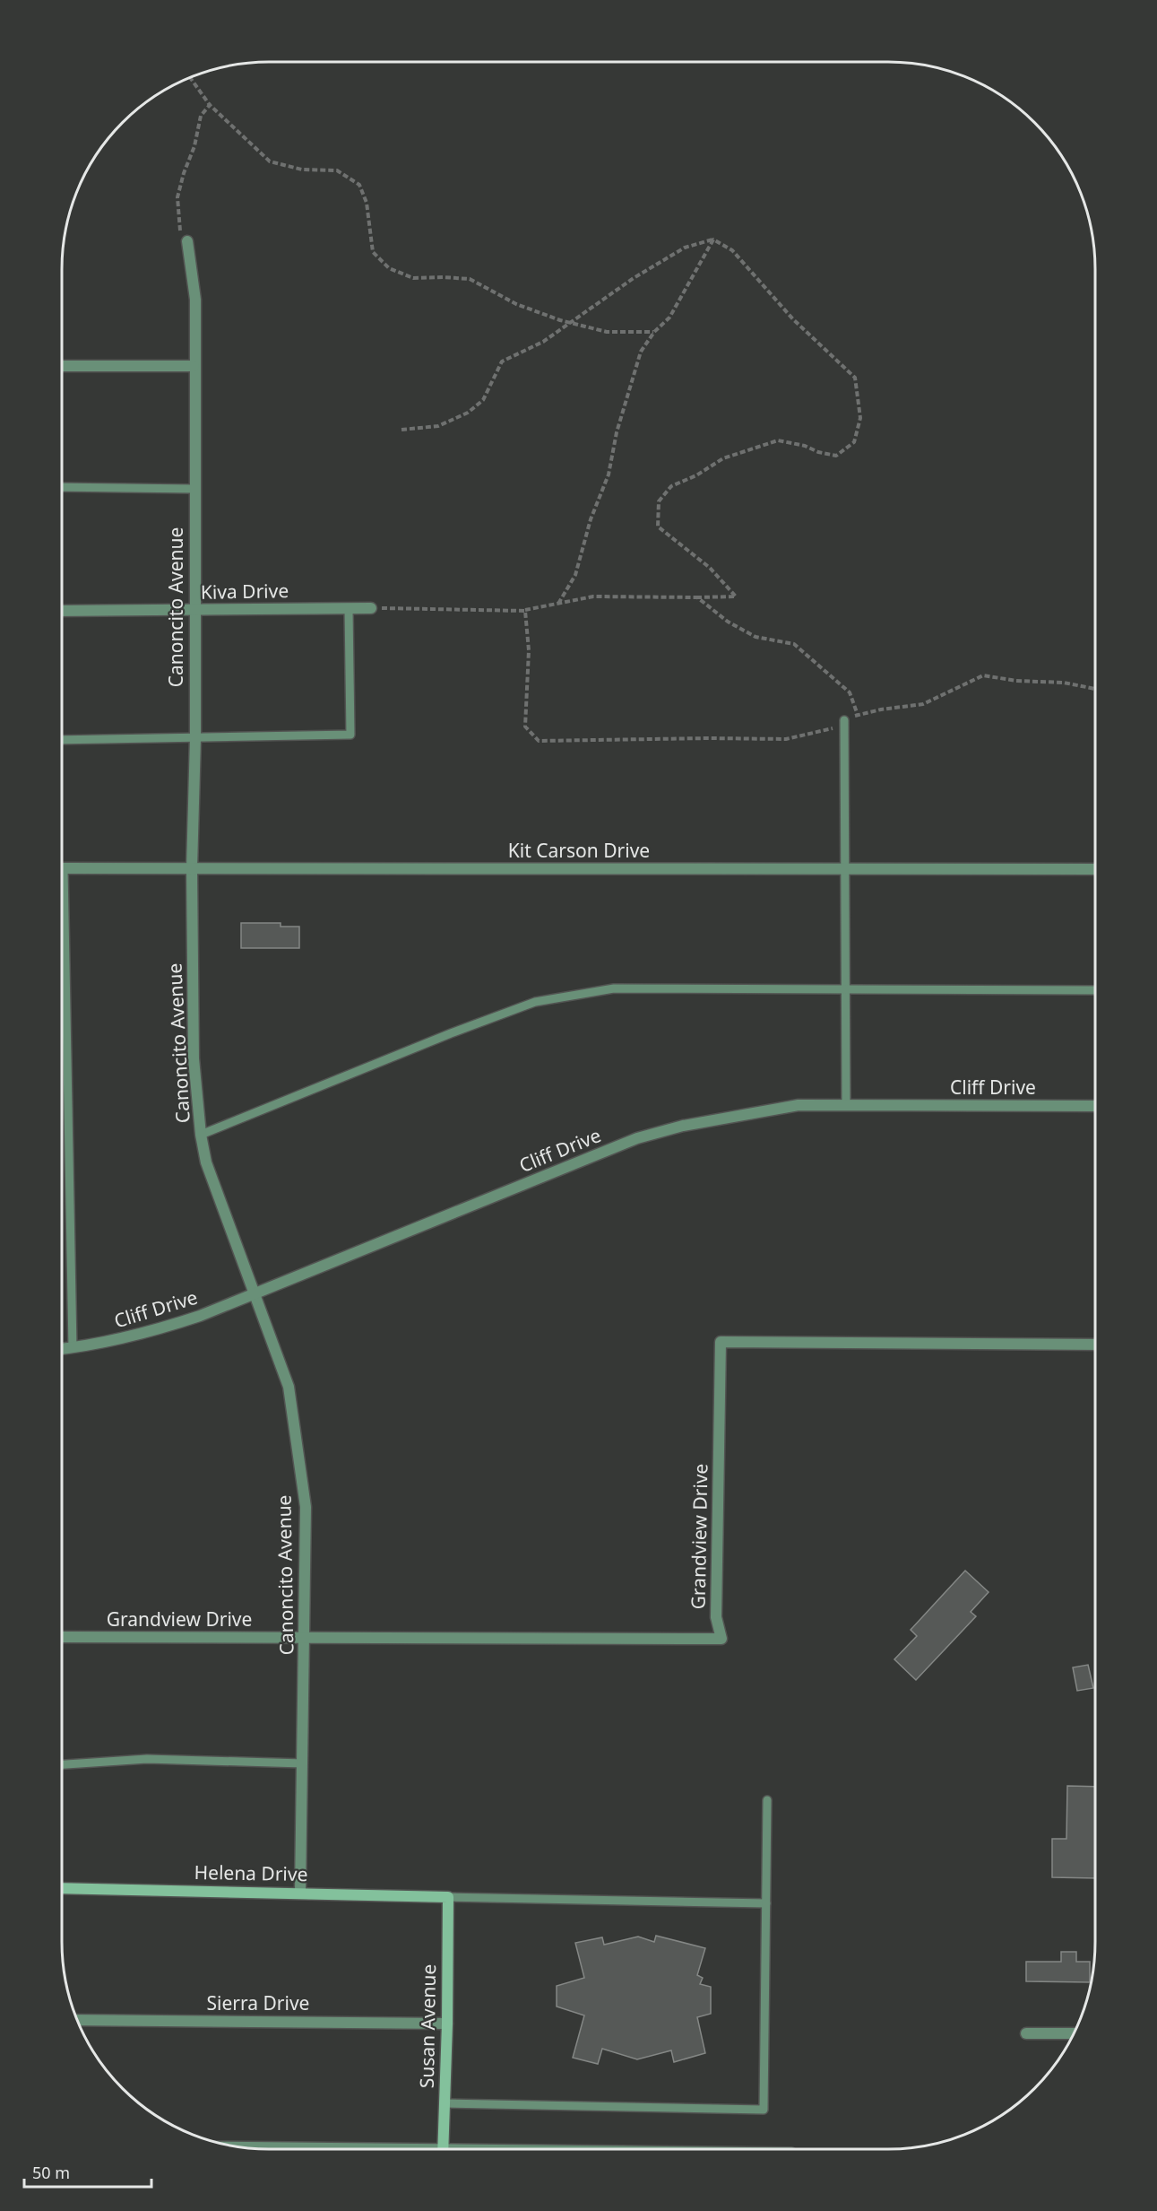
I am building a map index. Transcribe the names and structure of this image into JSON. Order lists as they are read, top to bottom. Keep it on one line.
{"streets":{"main road":["Helena Drive","Susan Avenue"],"street":["Kiva Drive","Canoncito Avenue","Kit Carson Drive","Cliff Drive","Grandview Drive","Sierra Drive"]},"crossings":[["Kiva Drive","Canoncito Avenue"],["Canoncito Avenue","Kit Carson Drive"],["Canoncito Avenue","Cliff Drive"],["Canoncito Avenue","Grandview Drive"],["Canoncito Avenue","Helena Drive"],["Helena Drive","Susan Avenue"],["Sierra Drive","Susan Avenue"]],"scale_bar":"50 m"}
